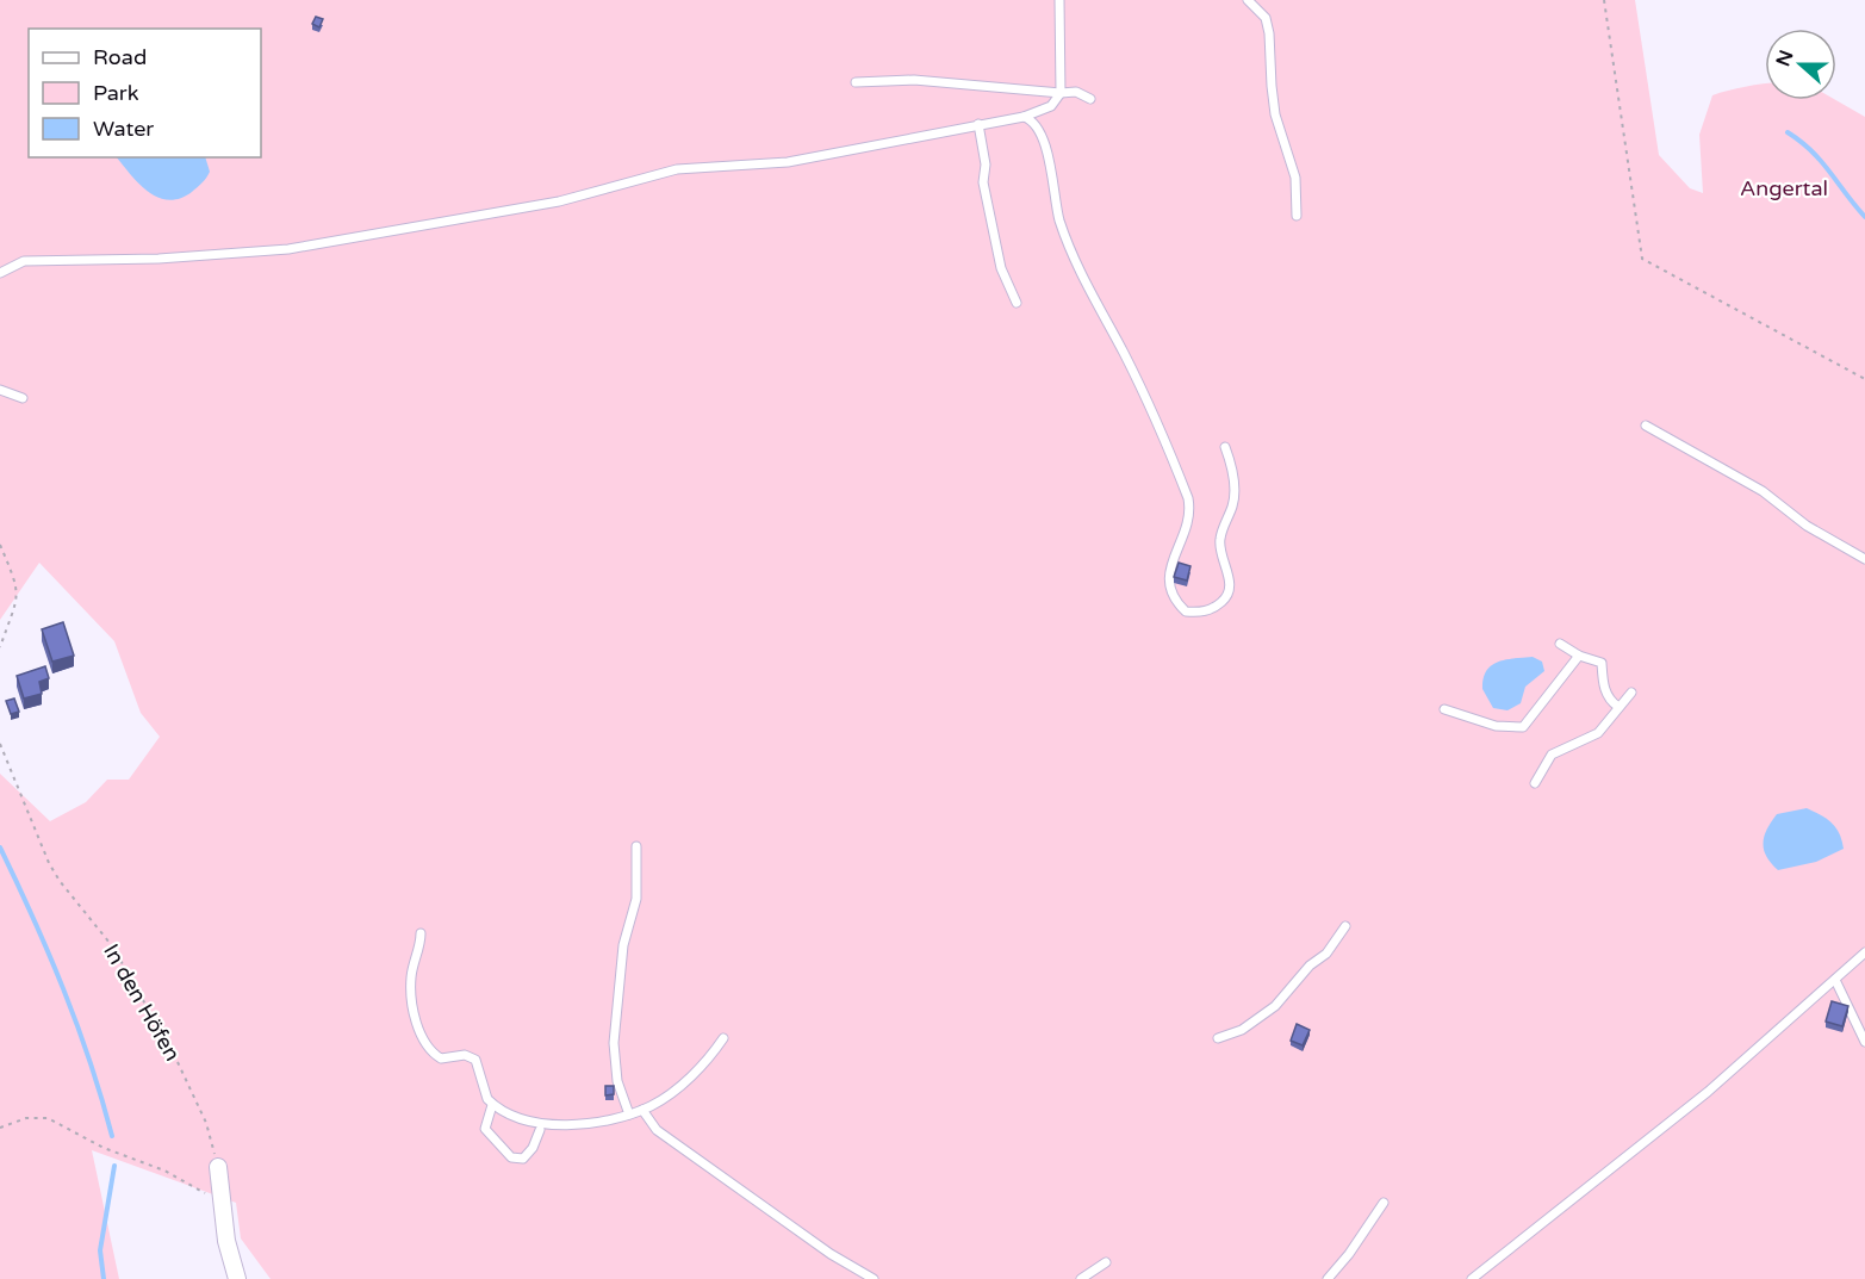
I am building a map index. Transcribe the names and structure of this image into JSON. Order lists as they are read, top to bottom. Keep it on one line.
{"streets":{"path":["In den Höfen"]},"parks":["Angertal"],"legend":["Road","Park","Water"],"north":"left"}
